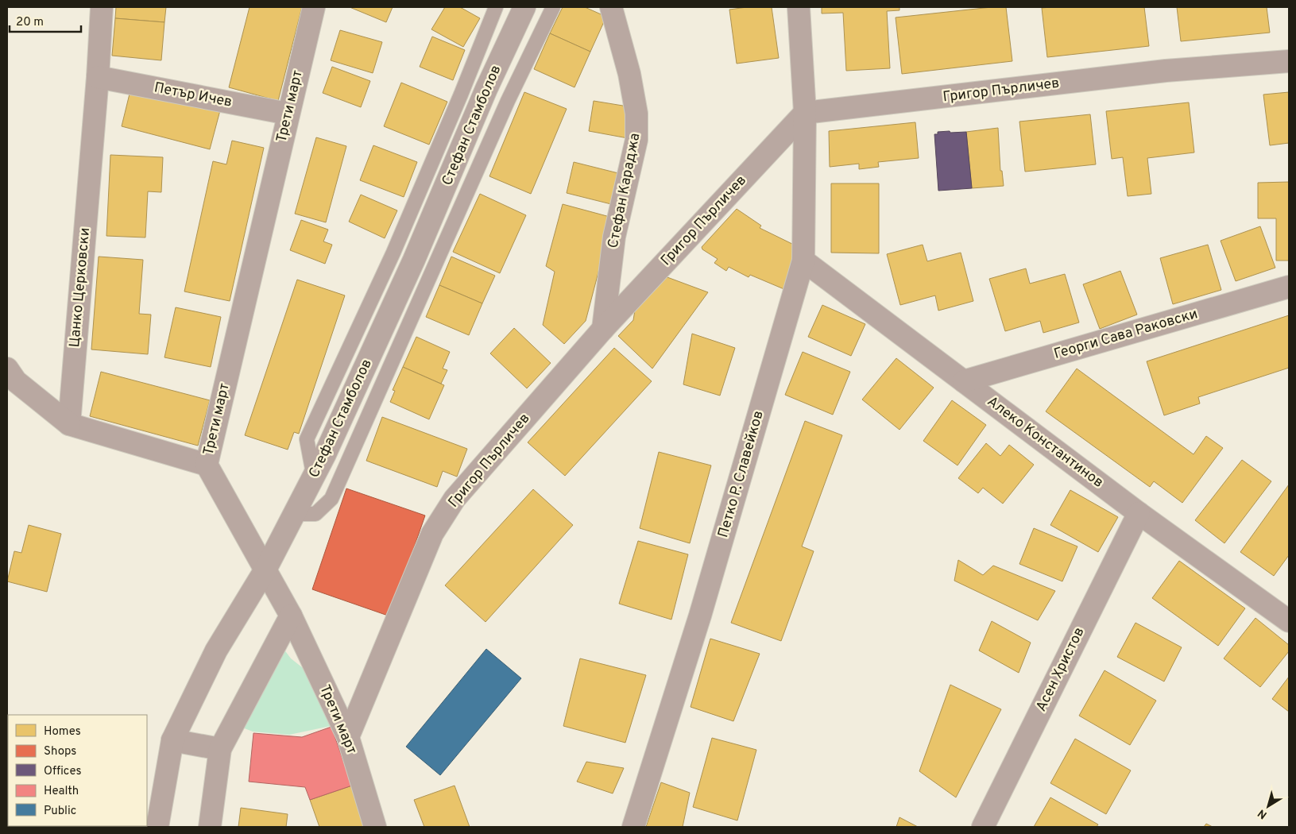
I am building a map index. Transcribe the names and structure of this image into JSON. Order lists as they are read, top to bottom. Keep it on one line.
{"streets":{"street":["Григор Пърличев","Петър Ичев","Трети март","Стефан Стамболов","Стефан Караджа","Цанко Церковски","Георги Сава Раковски","Алеко Константинов","Петко Р. Славейков","Асен Христов"]},"crossings":[["Григор Пърличев","Трети март"],["Григор Пърличев","Стефан Караджа"],["Григор Пърличев","Петко Р. Славейков"],["Петър Ичев","Трети март"],["Петър Ичев","Цанко Церковски"],["Трети март","Стефан Стамболов"],["Георги Сава Раковски","Алеко Константинов"],["Алеко Константинов","Петко Р. Славейков"],["Алеко Константинов","Асен Христов"]],"legend":["Homes","Shops","Offices","Health","Public"],"scale_bar":"20 m","north":"bottom left"}
